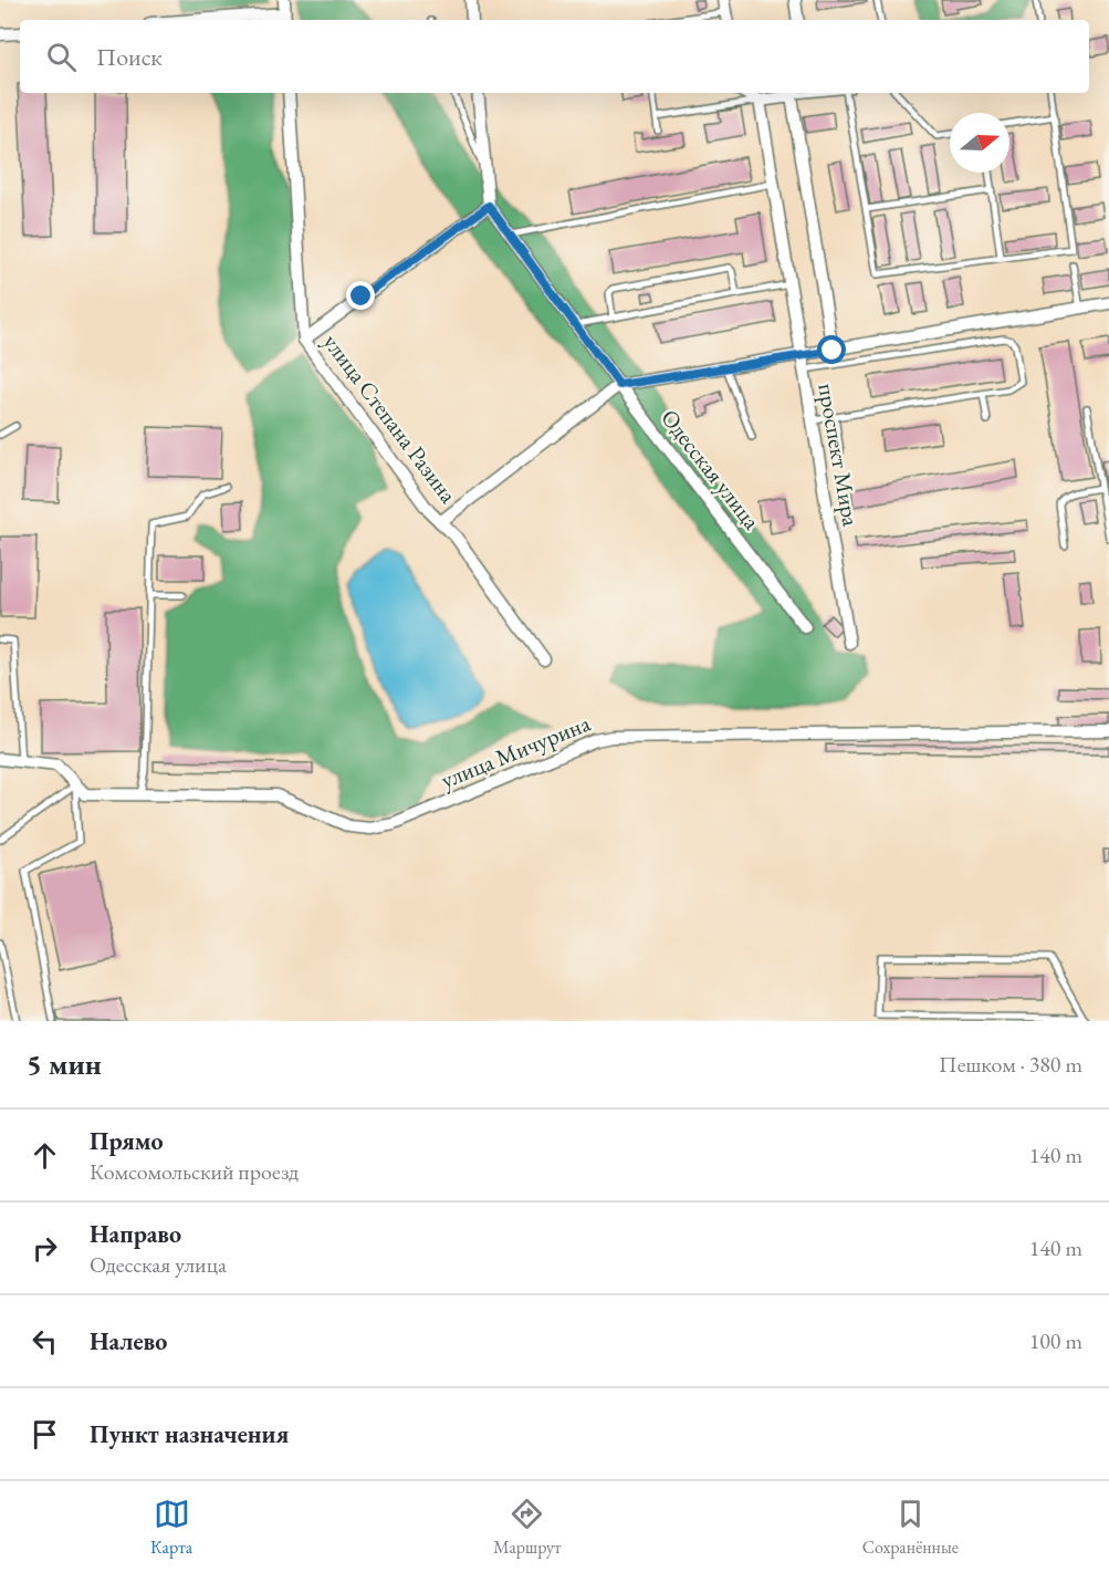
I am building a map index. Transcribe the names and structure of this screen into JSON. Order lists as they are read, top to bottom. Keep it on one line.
{"streets":{"street":["улица Степана Разина","проспект Мира","Одесская улица","улица Мичурина"]},"north":"right","page":{"search":"Поиск","heading":["5 мин","Пешком · 380 m"],"list":[["Прямо","Комсомольский проезд","140 m"],["Направо","Одесская улица","140 m"],["Налево","100 m"],"Пункт назначения"],"nav":["Карта","Маршрут","Сохранённые"]}}
